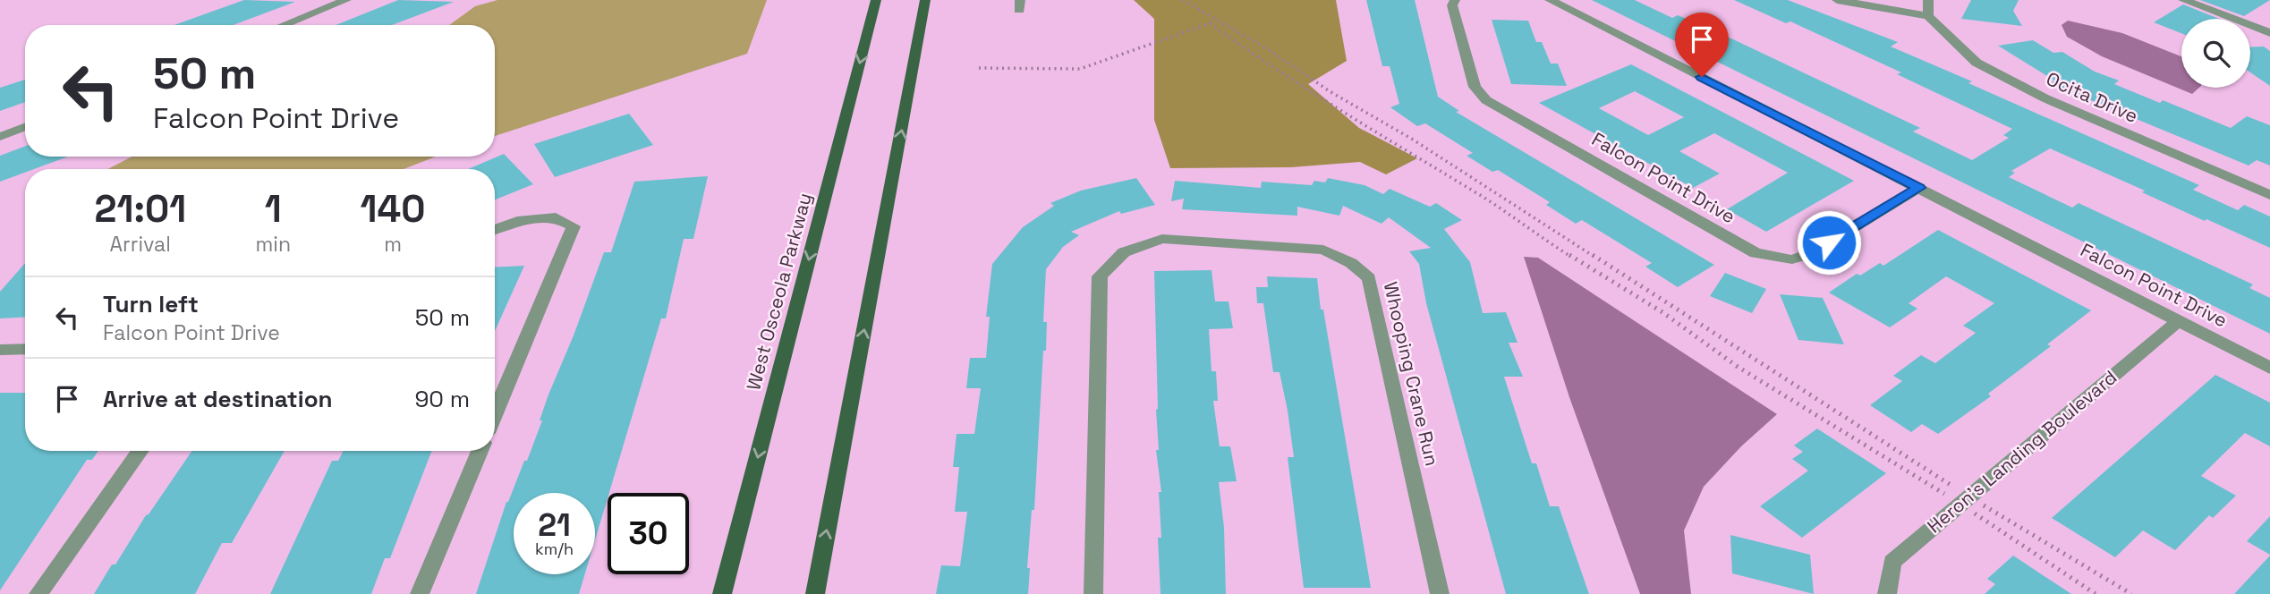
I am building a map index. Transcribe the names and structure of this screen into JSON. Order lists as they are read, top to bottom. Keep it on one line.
{"streets":{"main road":["West Osceola Parkway"],"street":["Ocita Drive","Falcon Point Drive","Whooping Crane Run","Heron's Landing Boulevard"]},"crossings":[["Falcon Point Drive","Heron's Landing Boulevard"]],"page":{"turn":["50 m","Falcon Point Drive"],"eta":["21:01","Arrival","1","min","140","m"],"list":[{"name":"Turn left","note":"Falcon Point Drive","value":"50 m"},{"name":"Arrive at destination","value":"90 m"}],"speed":"21 km/h","limit":"30"}}
